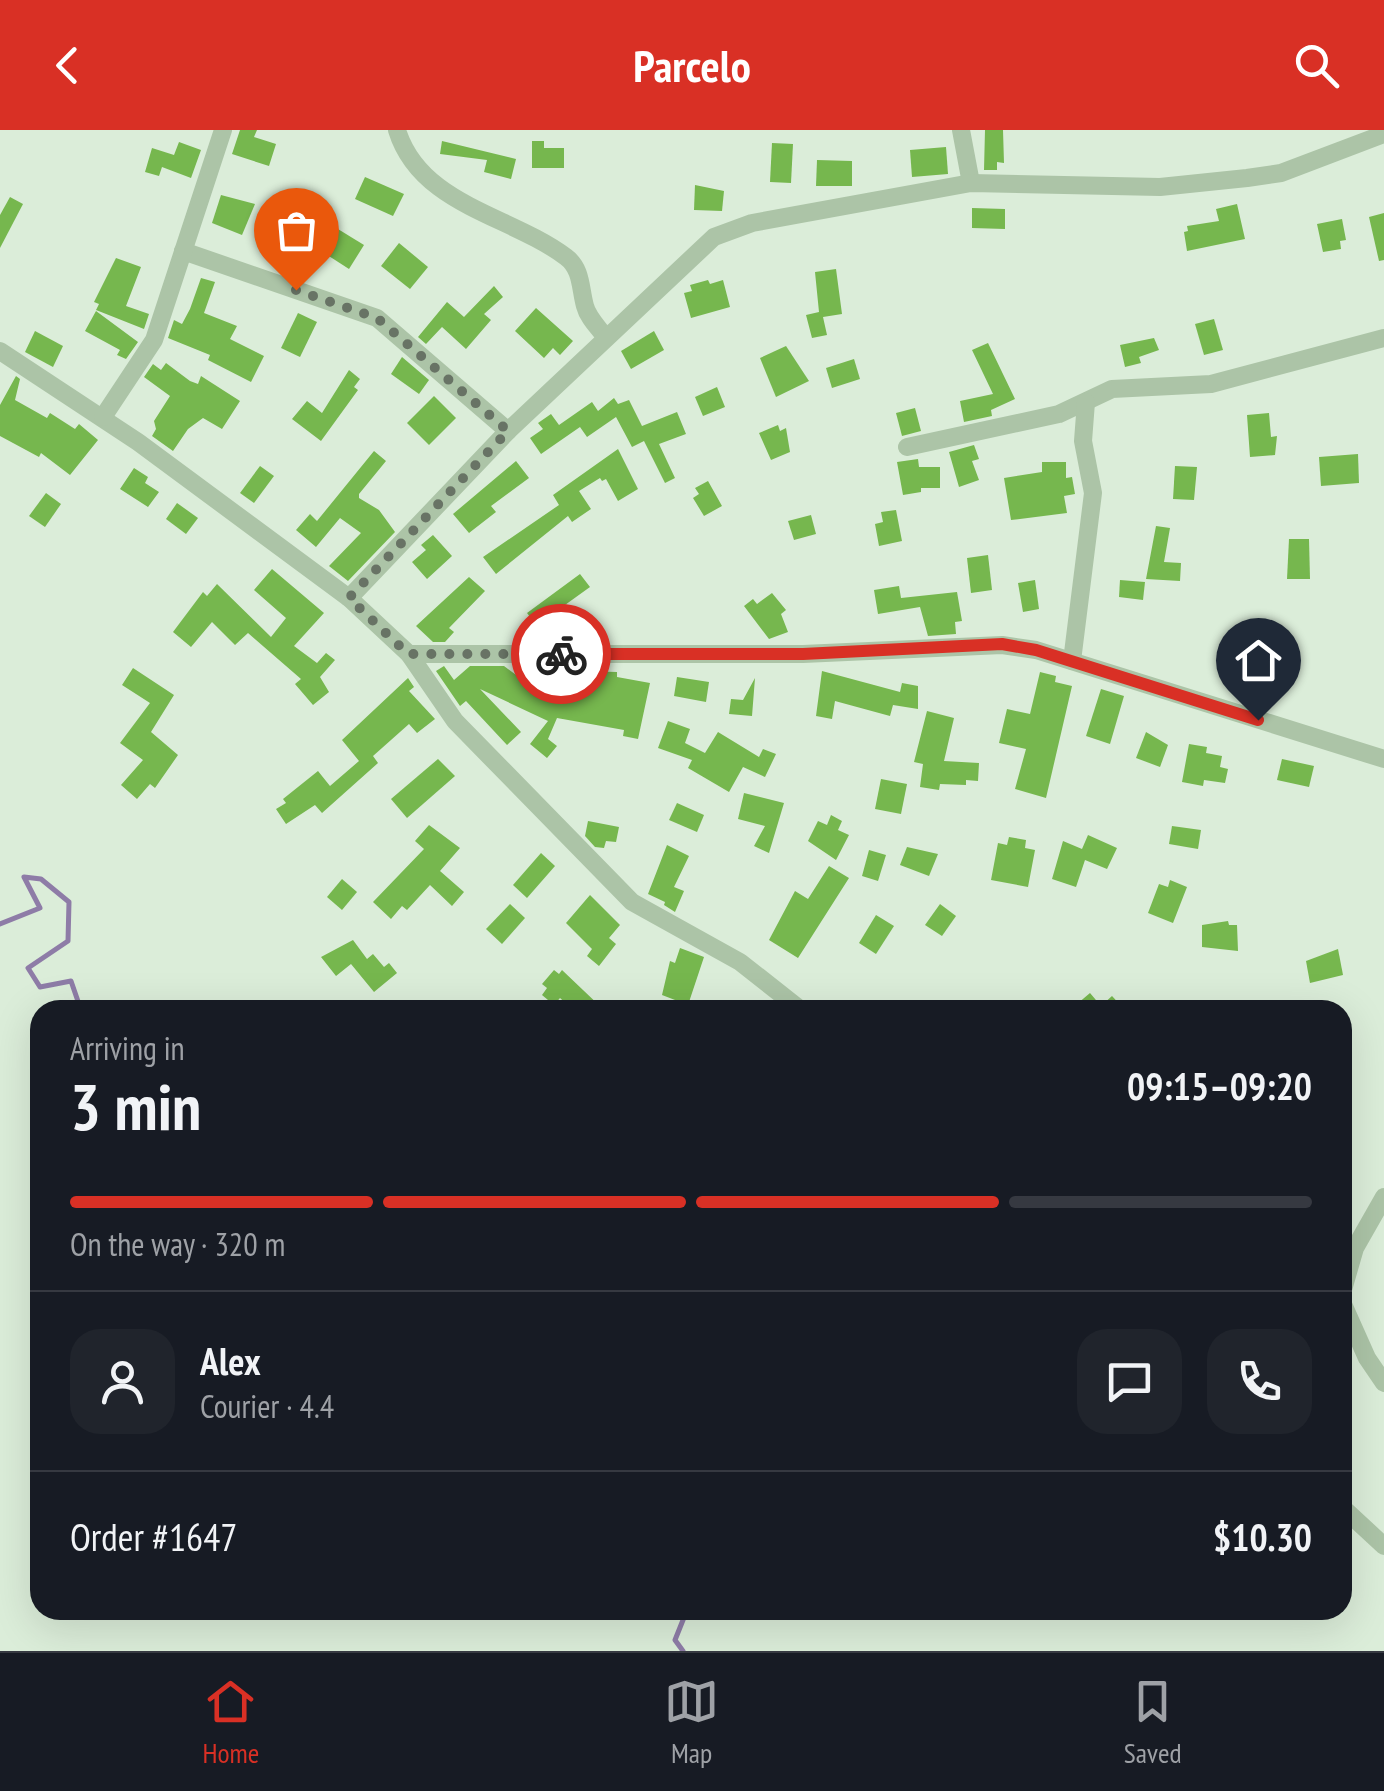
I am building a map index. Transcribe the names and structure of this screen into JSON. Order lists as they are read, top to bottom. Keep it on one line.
{"page":{"header":"Parcelo","heading":["3 min","Arriving in","09:15–09:20"],"panel":["Alex","Courier · 4.4","Order #1647","$10.30"],"bar":"On the way · 320 m","tabs":["Home","Map","Saved"]}}
